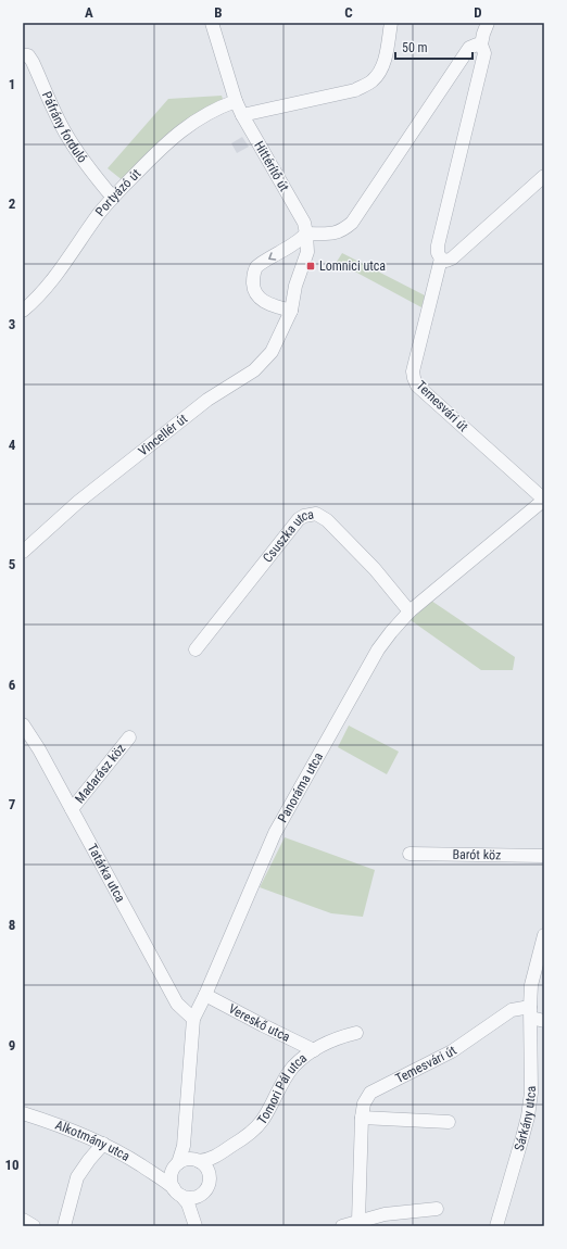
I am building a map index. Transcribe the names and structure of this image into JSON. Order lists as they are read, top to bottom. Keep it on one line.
{"streets":{"street":["Páfrány forduló","Hittérítő út","Portyázó út","Temesvári út","Vincellér út","Csuszka utca","Madarász köz","Panoráma utca","Barót köz","Tatárka utca","Vereskő utca","Tomori Pál utca","Sárkány utca","Alkotmány utca"]},"crossings":[["Páfrány forduló","Portyázó út"],["Hittérítő út","Portyázó út"],["Hittérítő út","Vincellér út"],["Temesvári út","Panoráma utca"],["Temesvári út","Sárkány utca"],["Csuszka utca","Panoráma utca"],["Madarász köz","Tatárka utca"],["Panoráma utca","Tatárka utca"],["Panoráma utca","Vereskő utca"],["Panoráma utca","Tomori Pál utca"],["Panoráma utca","Alkotmány utca"],["Vereskő utca","Tomori Pál utca"],["Tomori Pál utca","Alkotmány utca"]],"places":{"transit":["Lomnici utca"]},"scale_bar":"50 m","grid":{"columns":["A","B","C","D"],"rows":["1","2","3","4","5","6","7","8","9","10"]}}
